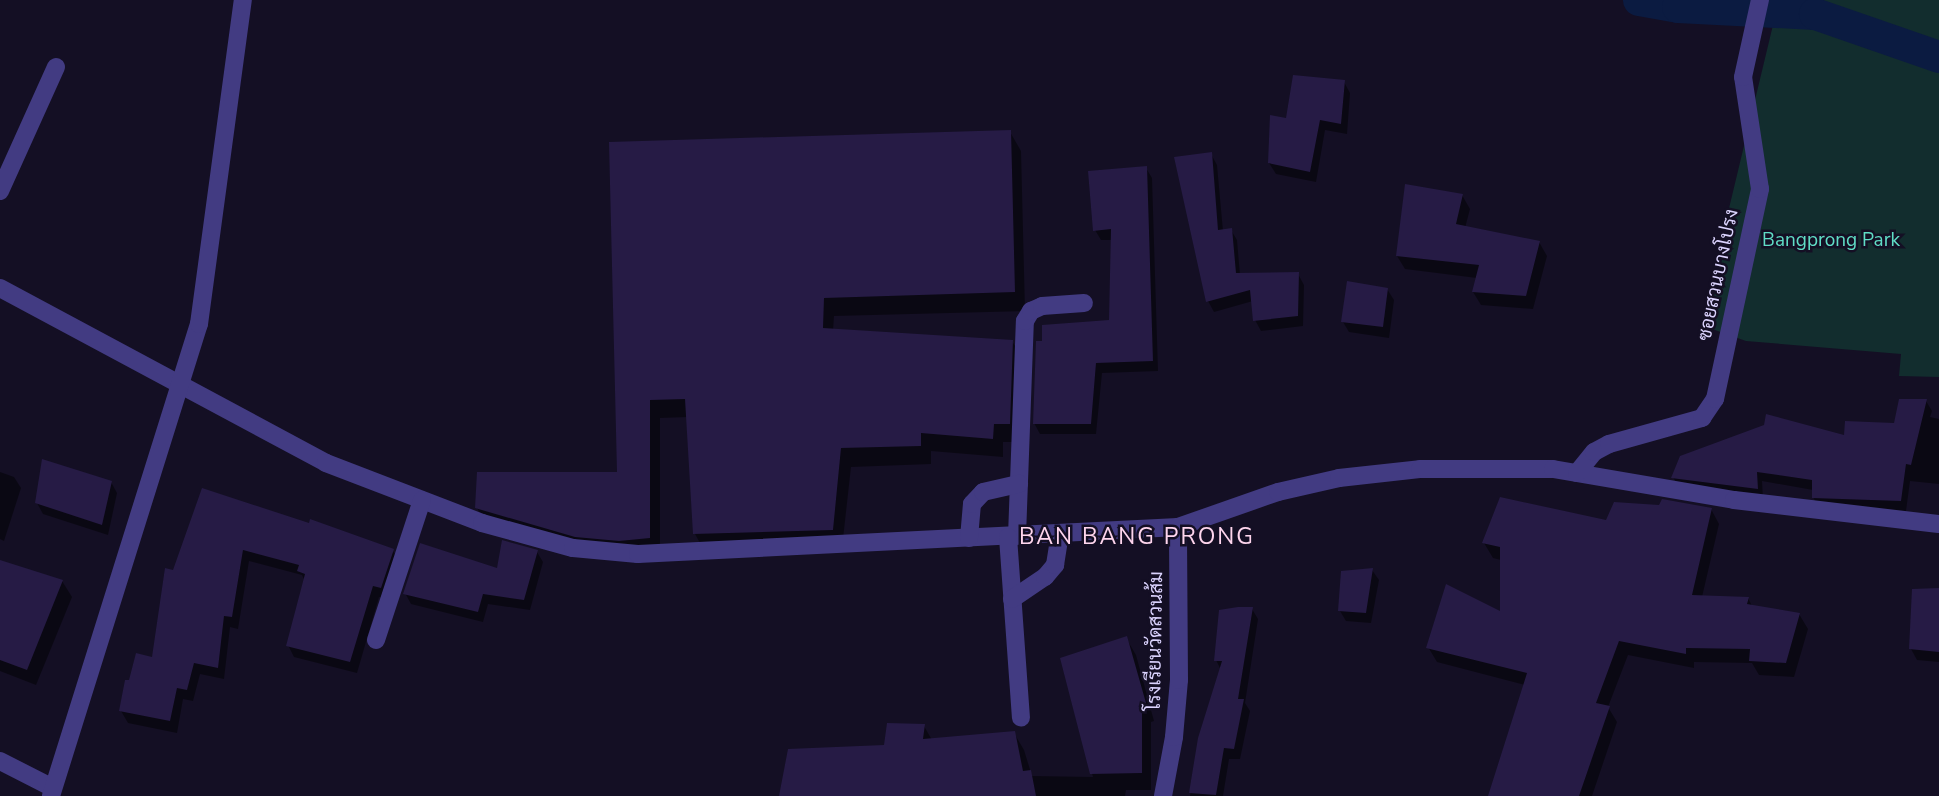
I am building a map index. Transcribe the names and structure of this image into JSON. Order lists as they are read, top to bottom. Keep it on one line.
{"streets":{"street":["ซอยสวนบางโปรง","โรงเรียนวัดสวนส้ม"]},"districts":["BAN BANG PRONG"],"parks":["Bangprong Park"]}
